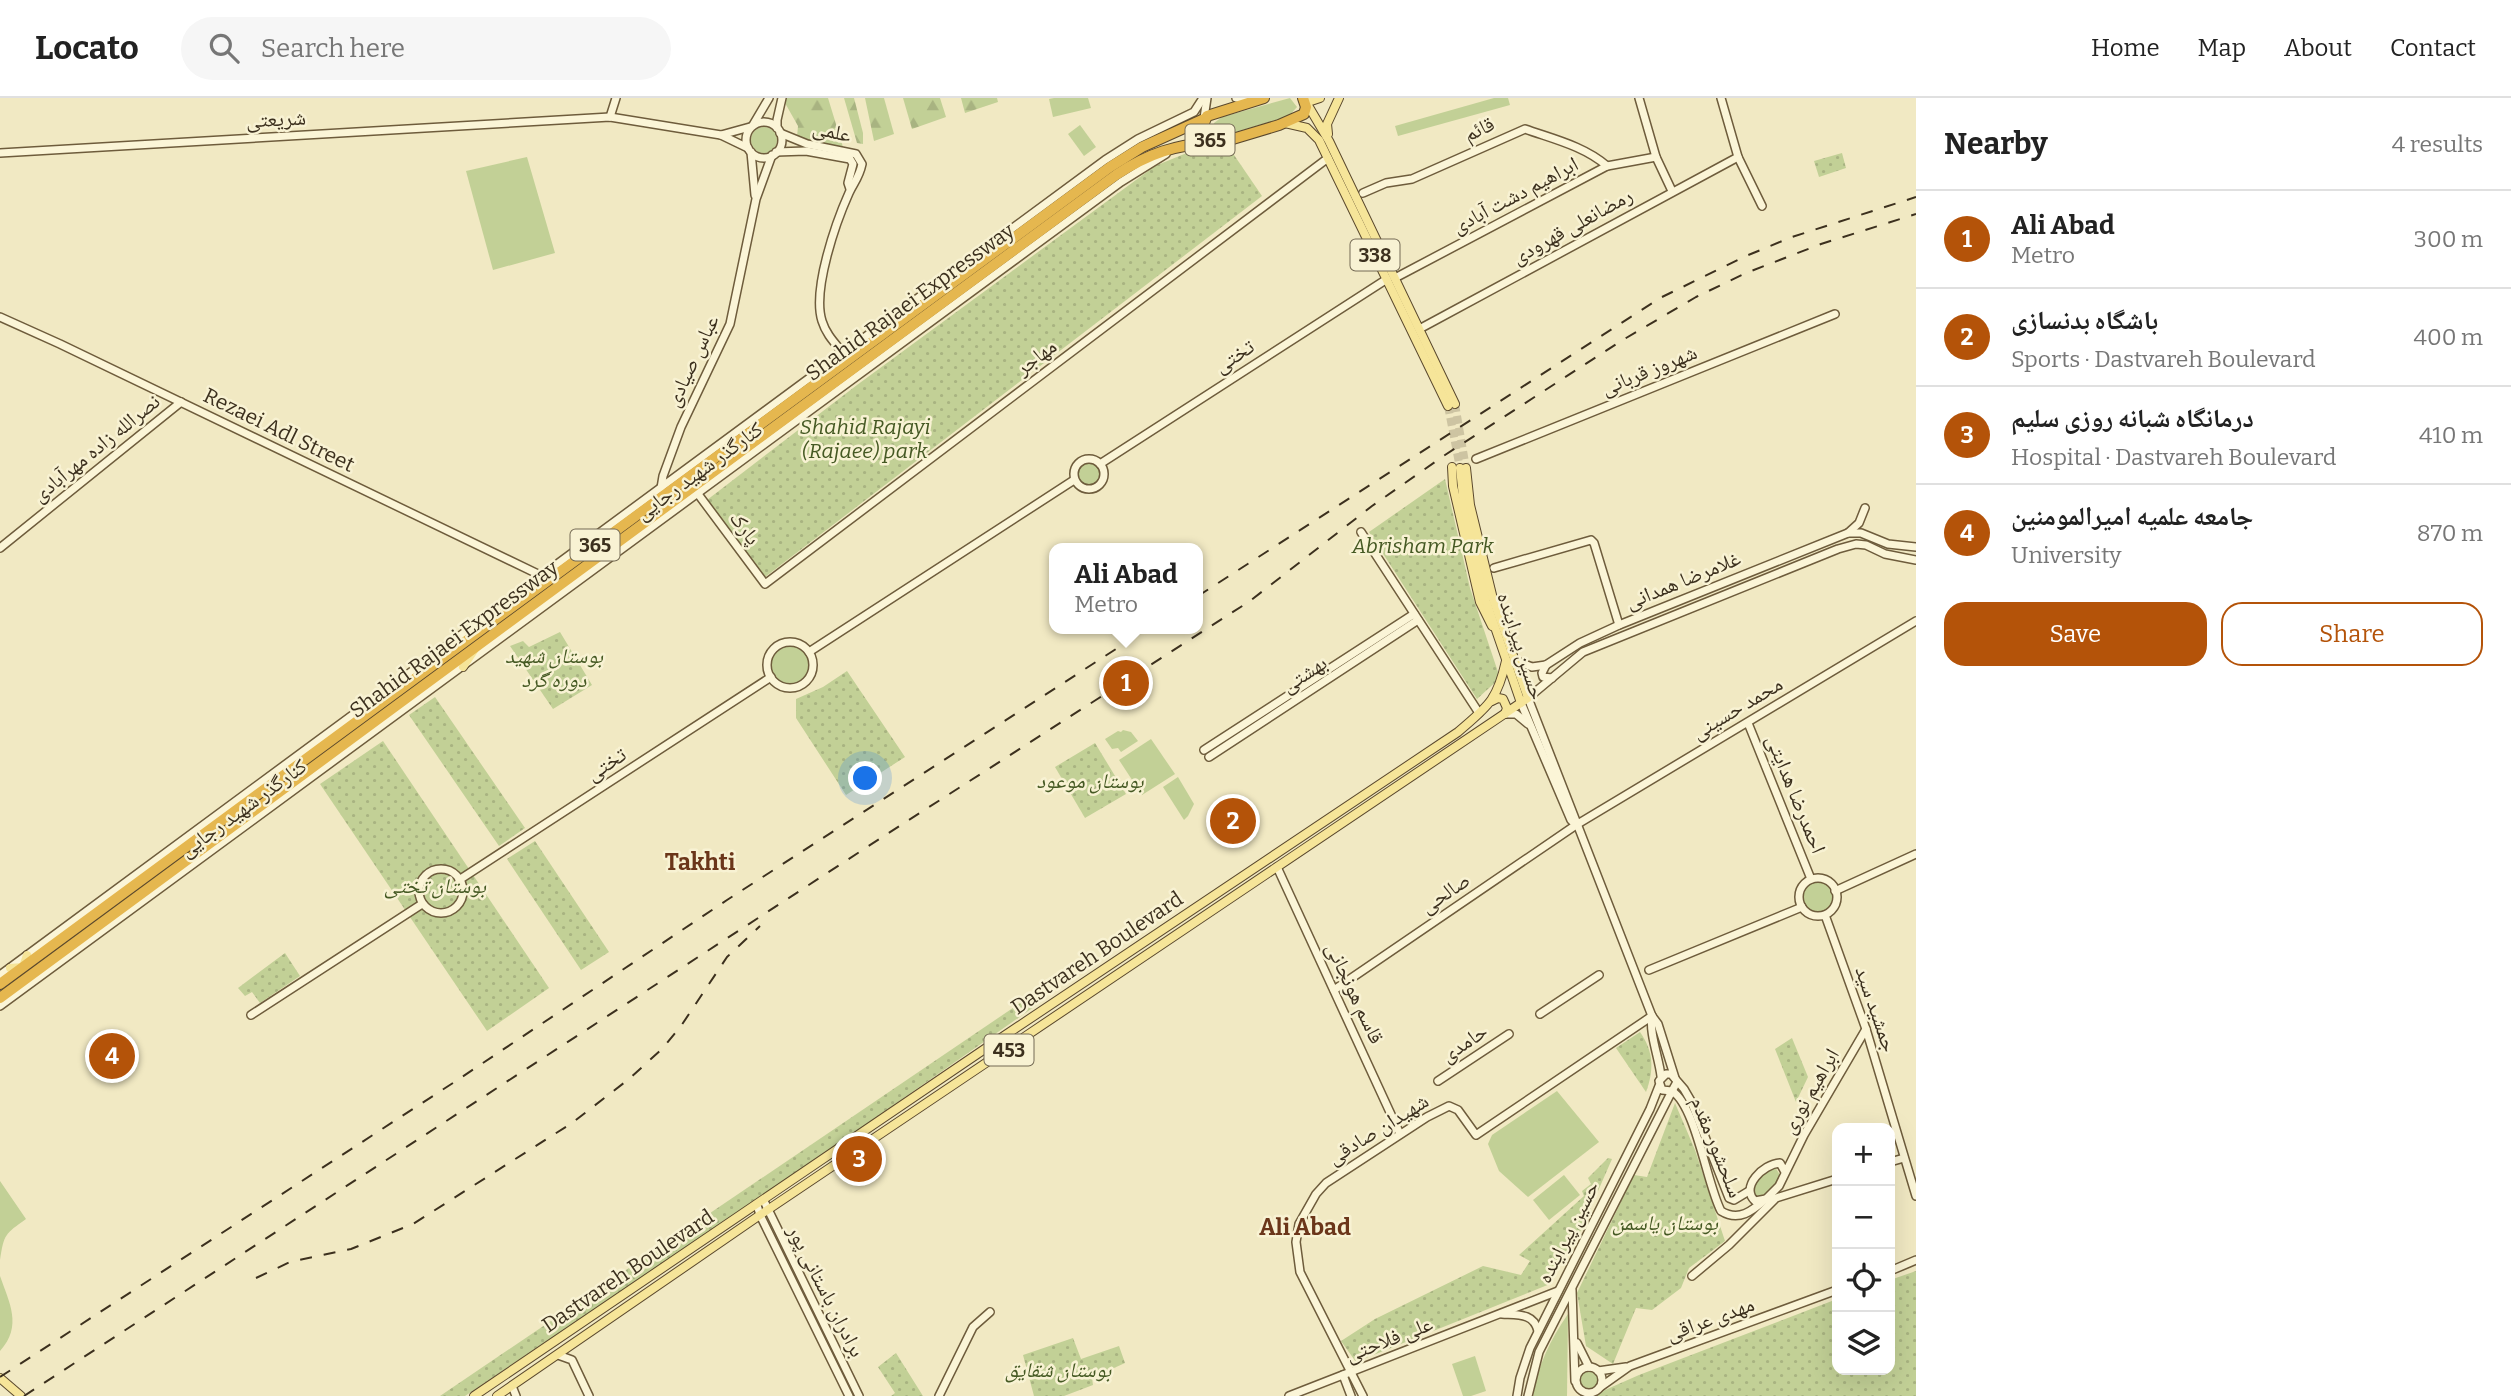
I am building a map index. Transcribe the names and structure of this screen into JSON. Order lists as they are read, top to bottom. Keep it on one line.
{"streets":{"highway":["365","Shahid Rajaei Expressway"],"main road":["338","حسین پیراینده","Dastvareh Boulevard","453"],"street":["شریعتی","قائم","علمی","ابراهیم دشت آبادی","رمضانعلی قهرودی","تختی","مهاجر","عباس صیادی","شهروز قربانی","Rezaei Adl Street","نصرالله زاده مهرآبادی","کنارگذر شهید رجایی","پارک","غلامرضا همدانی","بهشتی","محمد حسینی","احمدرضا هدایتی","صالحی","قاسم هونجانی","جمشید سید","حامدی","ابراهیم نوری","شهیدان صادقی","سلحشور مقدم","برادران باستانی پور","مهدی عراقی","علی فلاحتی"]},"crossings":[["شریعتی","علمی"],["شریعتی","عباس صیادی"],["قائم","ابراهیم دشت آبادی"],["علمی","عباس صیادی"],["365","338"],["365","Shahid Rajaei Expressway"],["ابراهیم دشت آبادی","338"],["ابراهیم دشت آبادی","تختی"],["338","تختی"],["338","مهاجر"],["Shahid Rajaei Expressway","عباس صیادی"],["Shahid Rajaei Expressway","کنارگذر شهید رجایی"],["مهاجر","پارک"],["عباس صیادی","کنارگذر شهید رجایی"],["Rezaei Adl Street","نصرالله زاده مهرآبادی"],["Rezaei Adl Street","کنارگذر شهید رجایی"],["کنارگذر شهید رجایی","پارک"],["غلامرضا همدانی","حسین پیراینده"],["غلامرضا همدانی","Dastvareh Boulevard"],["حسین پیراینده","محمد حسینی"],["حسین پیراینده","صالحی"],["حسین پیراینده","Dastvareh Boulevard"],["حسین پیراینده","شهیدان صادقی"],["حسین پیراینده","سلحشور مقدم"],["حسین پیراینده","علی فلاحتی"],["محمد حسینی","احمدرضا هدایتی"],["محمد حسینی","صالحی"],["احمدرضا هدایتی","جمشید سید"],["صالحی","قاسم هونجانی"],["Dastvareh Boulevard","قاسم هونجانی"],["Dastvareh Boulevard","برادران باستانی پور"],["قاسم هونجانی","شهیدان صادقی"],["جمشید سید","ابراهیم نوری"],["ابراهیم نوری","سلحشور مقدم"],["شهیدان صادقی","علی فلاحتی"]],"districts":["Takhti","Ali Abad"],"parks":["Shahid Rajayi (Rajaee) park","Abrisham Park","بوستان شهید دوره گرد","بوستان موعود","بوستان تختی","بوستان یاسمن","بوستان شقایق"],"page":{"header":"Locato","search":"Search here","nav":["Home","Map","About","Contact"],"heading":["Nearby","4 results"],"list":[{"mark":"1","name":"Ali Abad","note":"Metro","value":"300 m"},{"mark":"2","name":"باشگاه بدنسازی","note":"Sports · Dastvareh Boulevard","value":"400 m"},{"mark":"3","name":"درمانگاه شبانه روزی سلیم","note":"Hospital · Dastvareh Boulevard","value":"410 m"},{"mark":"4","name":"جامعه علمیه امیرالمومنین","note":"University","value":"870 m"}],"popup":["Ali Abad","Metro"],"buttons":["Save","Share"],"pins":["1","2","4","3"],"map_buttons":["+","−"]}}
